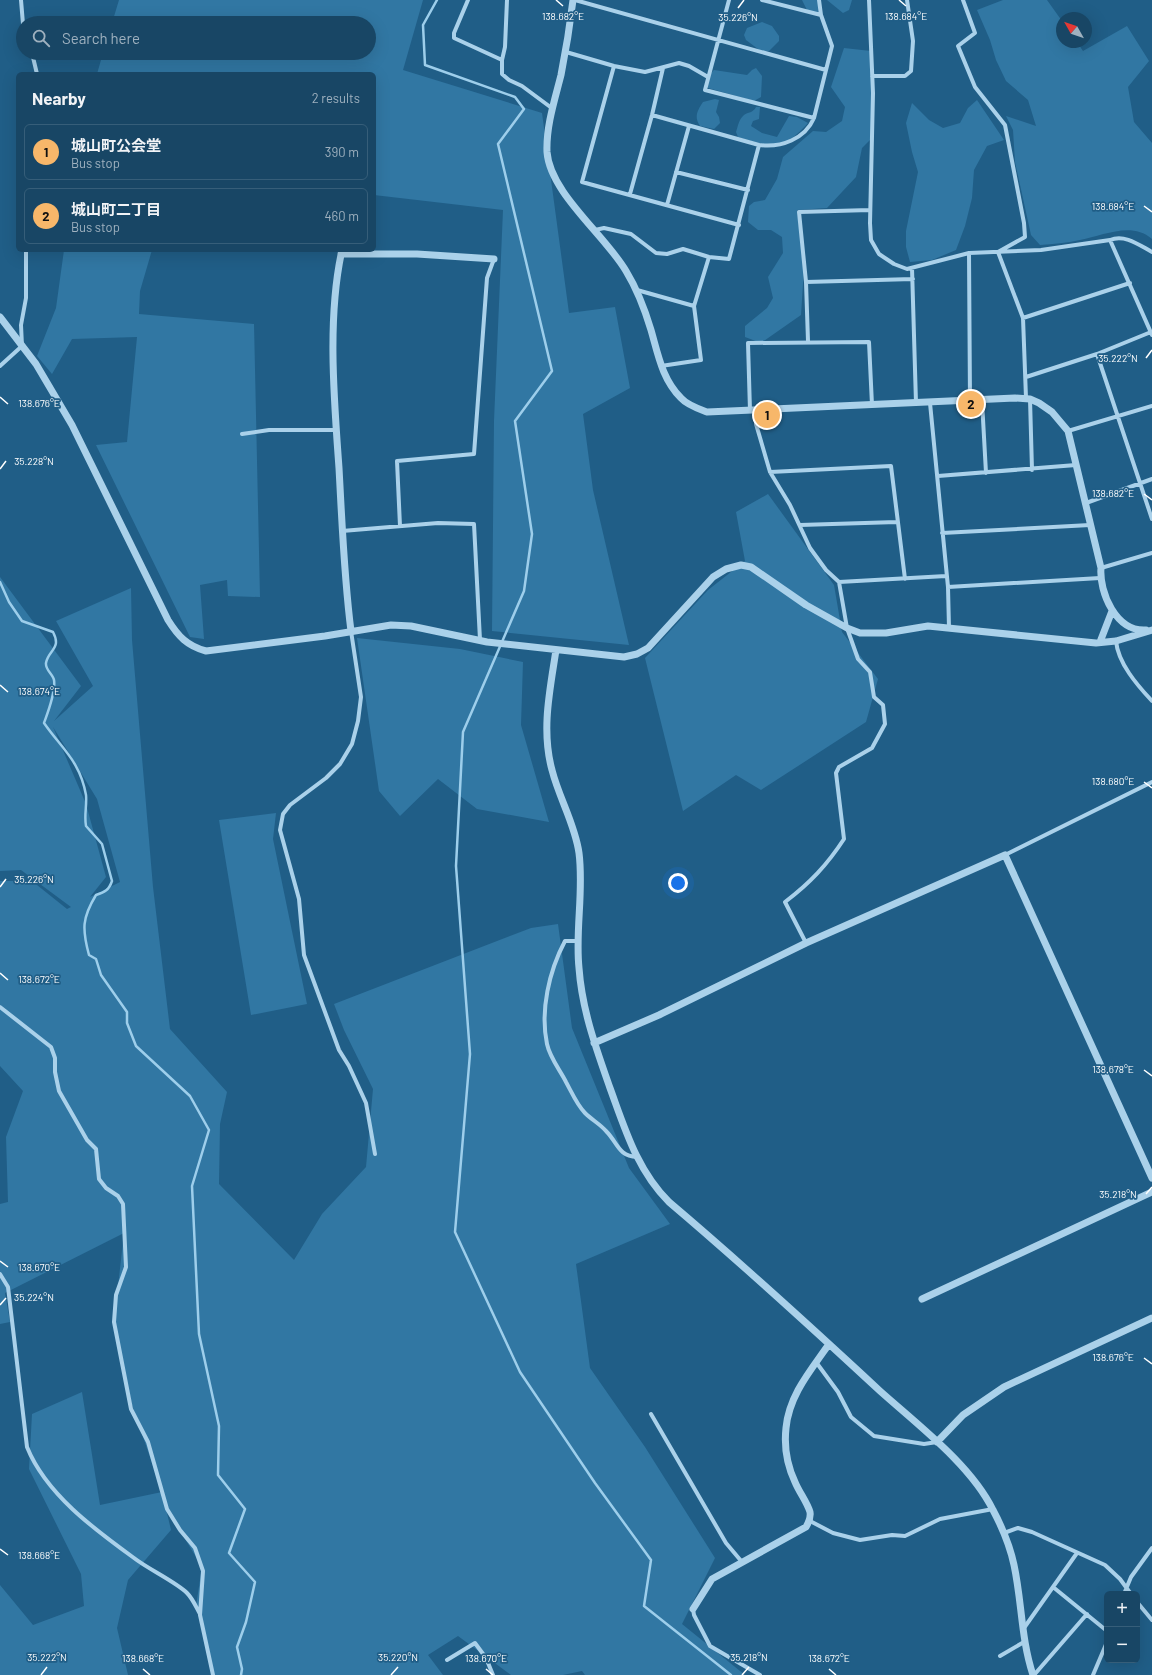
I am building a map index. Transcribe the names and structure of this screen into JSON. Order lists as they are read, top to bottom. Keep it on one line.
{"north":"top left","page":{"search":"Search here","heading":["Nearby","2 results"],"list":[{"mark":"1","name":"城山町公会堂","note":"Bus stop","value":"390 m"},{"mark":"2","name":"城山町二丁目","note":"Bus stop","value":"460 m"}],"pins":["2","1"],"map_buttons":["+","−"]},"coordinates":["138.682°E","138.684°E","35.226°N","35.222°N","138.676°E","35.228°N","138.674°E","138.680°E","138.672°E","138.678°E","35.218°N","138.670°E","35.224°N","138.668°E","35.220°N"]}
